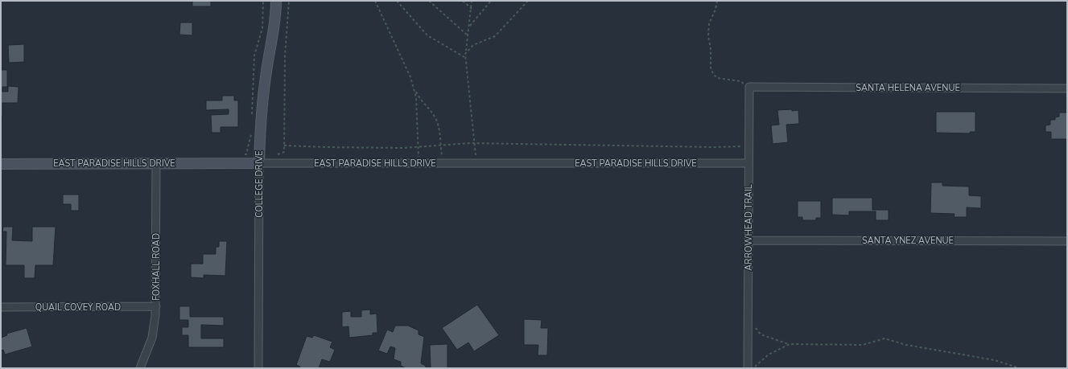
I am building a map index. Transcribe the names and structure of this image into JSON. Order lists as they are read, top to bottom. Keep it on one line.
{"streets":{"main road":["EAST PARADISE HILLS DRIVE","COLLEGE DRIVE"],"street":["SANTA HELENA AVENUE","ARROWHEAD TRAIL","SANTA YNEZ AVENUE","FOXHALL ROAD","QUAIL COVEY ROAD"]},"crossings":[["SANTA HELENA AVENUE","ARROWHEAD TRAIL"],["EAST PARADISE HILLS DRIVE","COLLEGE DRIVE"],["EAST PARADISE HILLS DRIVE","ARROWHEAD TRAIL"],["EAST PARADISE HILLS DRIVE","FOXHALL ROAD"],["ARROWHEAD TRAIL","SANTA YNEZ AVENUE"],["FOXHALL ROAD","QUAIL COVEY ROAD"]]}
